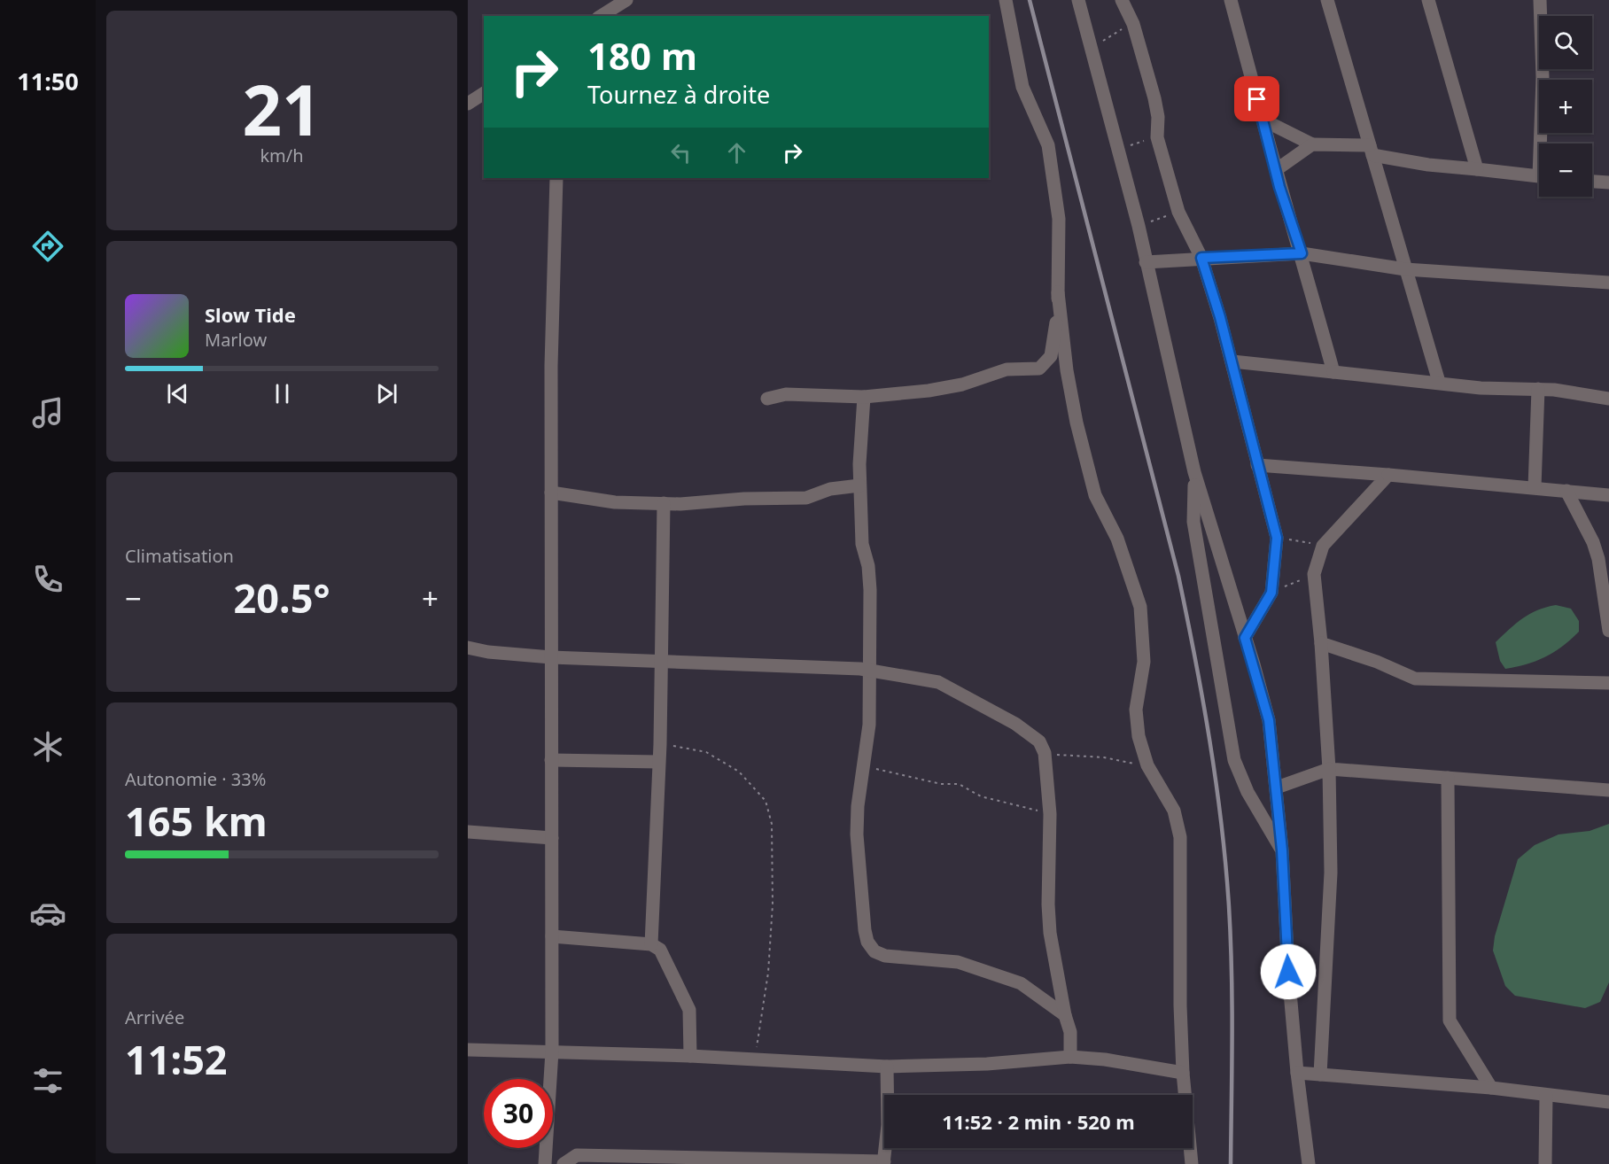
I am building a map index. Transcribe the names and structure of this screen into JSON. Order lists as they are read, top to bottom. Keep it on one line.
{"page":{"tabs":"11:50","tile":[["21","km/h"],"Climatisation",["Autonomie · 33%","165 km"],["Arrivée","11:52"]],"map_buttons":["+","−"],"turn":["180 m","Tournez à droite"],"song":["Slow Tide","Marlow"],"heat":["−","20.5°","+"],"limit":"30","trip":"11:52 · 2 min · 520 m"}}
